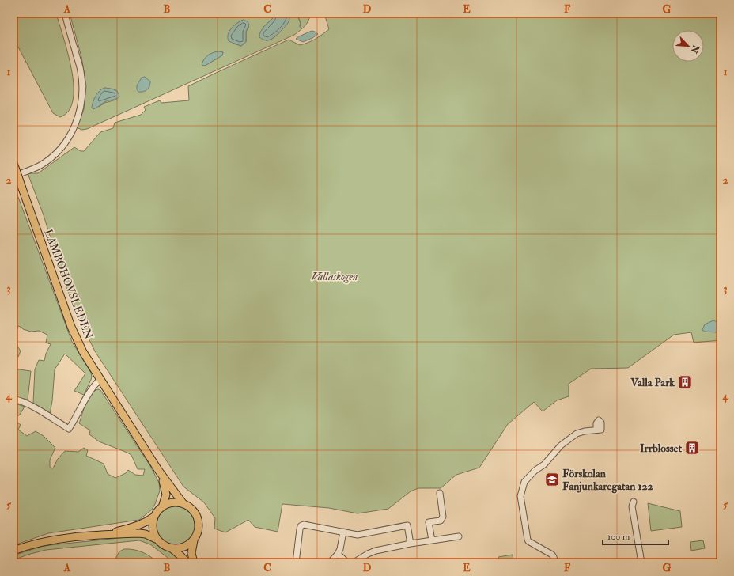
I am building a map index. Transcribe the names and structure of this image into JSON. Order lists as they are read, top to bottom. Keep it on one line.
{"streets":{"main road":["LAMBOHOVSLEDEN"]},"parks":["Vallaskogen"],"places":{"building":["Valla Park","Irrblosset"],"school or university":["Förskolan Fanjunkaregatan 122"]},"scale_bar":"100 m","north":"bottom right","grid":{"columns":["A","B","C","D","E","F","G"],"rows":["1","2","3","4","5"]}}
